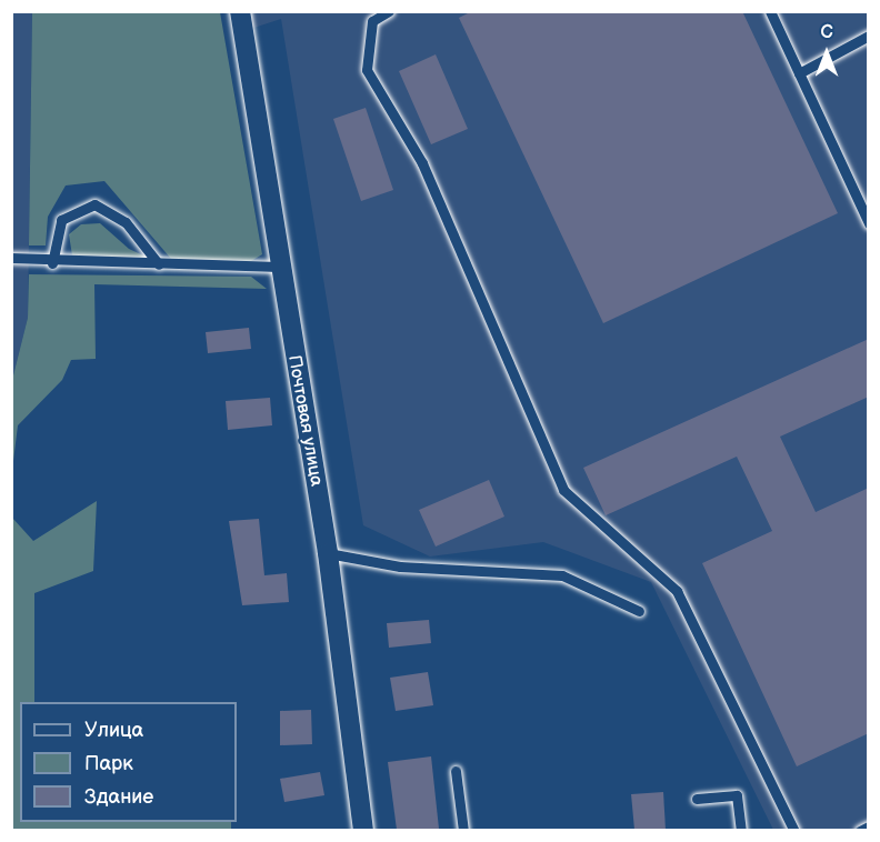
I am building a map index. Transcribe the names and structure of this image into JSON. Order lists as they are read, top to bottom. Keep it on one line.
{"streets":{"street":["Почтовая улица"]},"legend":["Улица","Парк","Здание"],"north":"top"}
